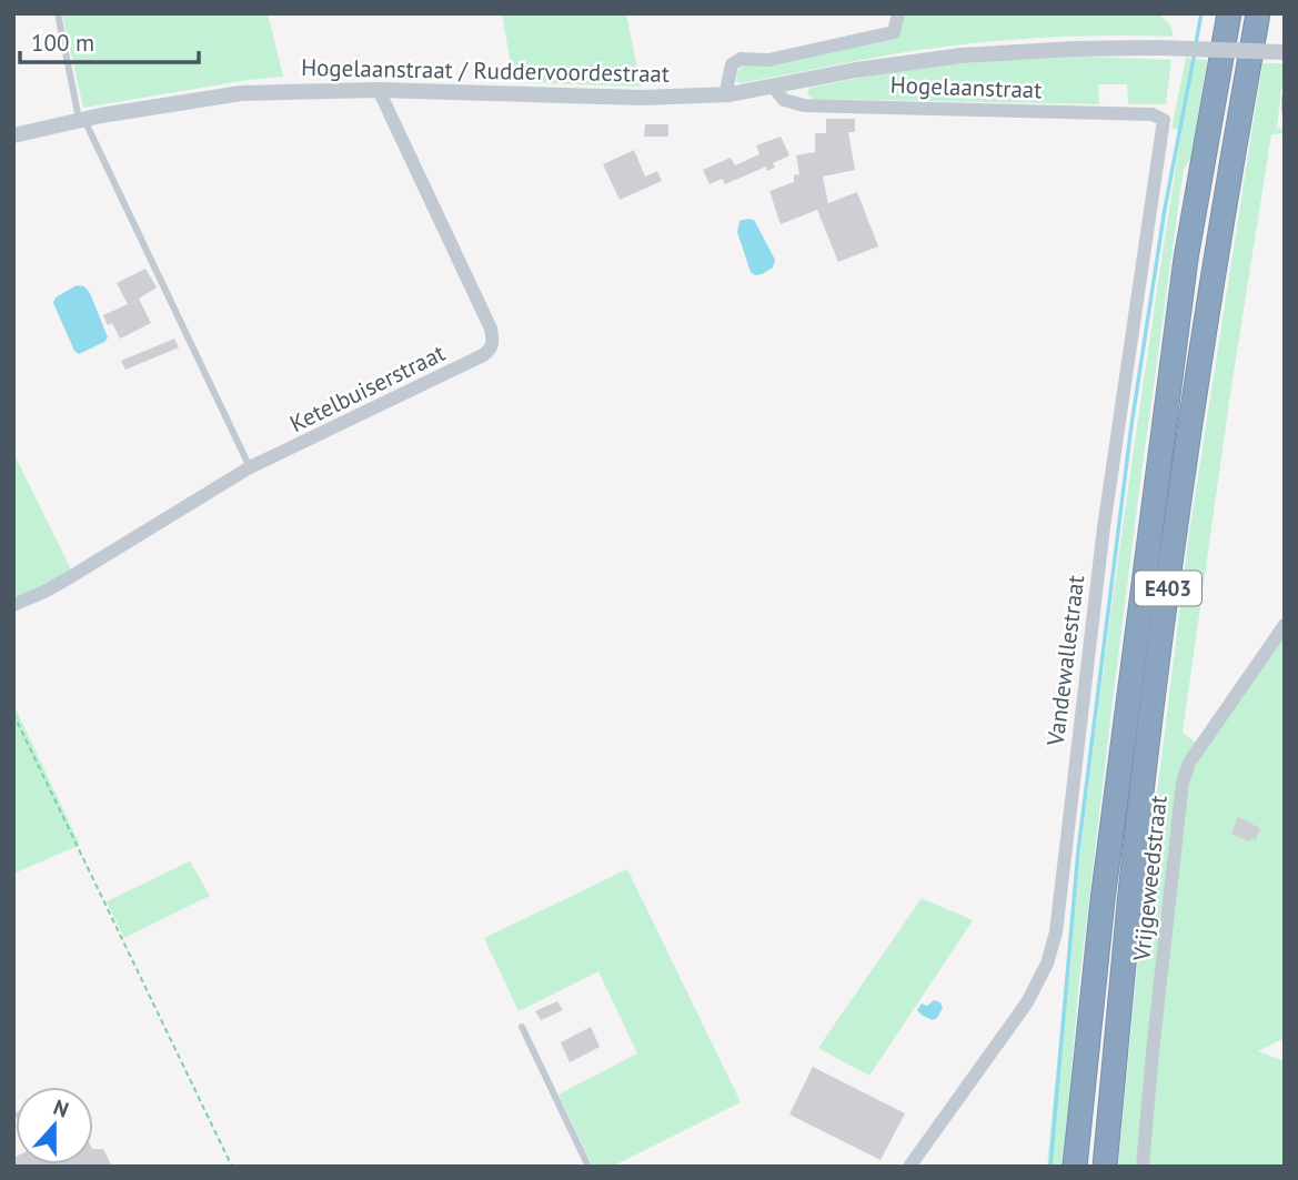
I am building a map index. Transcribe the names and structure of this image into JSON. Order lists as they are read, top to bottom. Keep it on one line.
{"streets":{"highway":["E403"],"street":["Hogelaanstraat / Ruddervoordestraat","Hogelaanstraat","Ketelbuiserstraat","Vandewallestraat","Vrijgeweedstraat"]},"crossings":[["Hogelaanstraat / Ruddervoordestraat","Hogelaanstraat"],["Hogelaanstraat / Ruddervoordestraat","Ketelbuiserstraat"],["Hogelaanstraat","Vandewallestraat"]],"scale_bar":"100 m","north":"top"}
